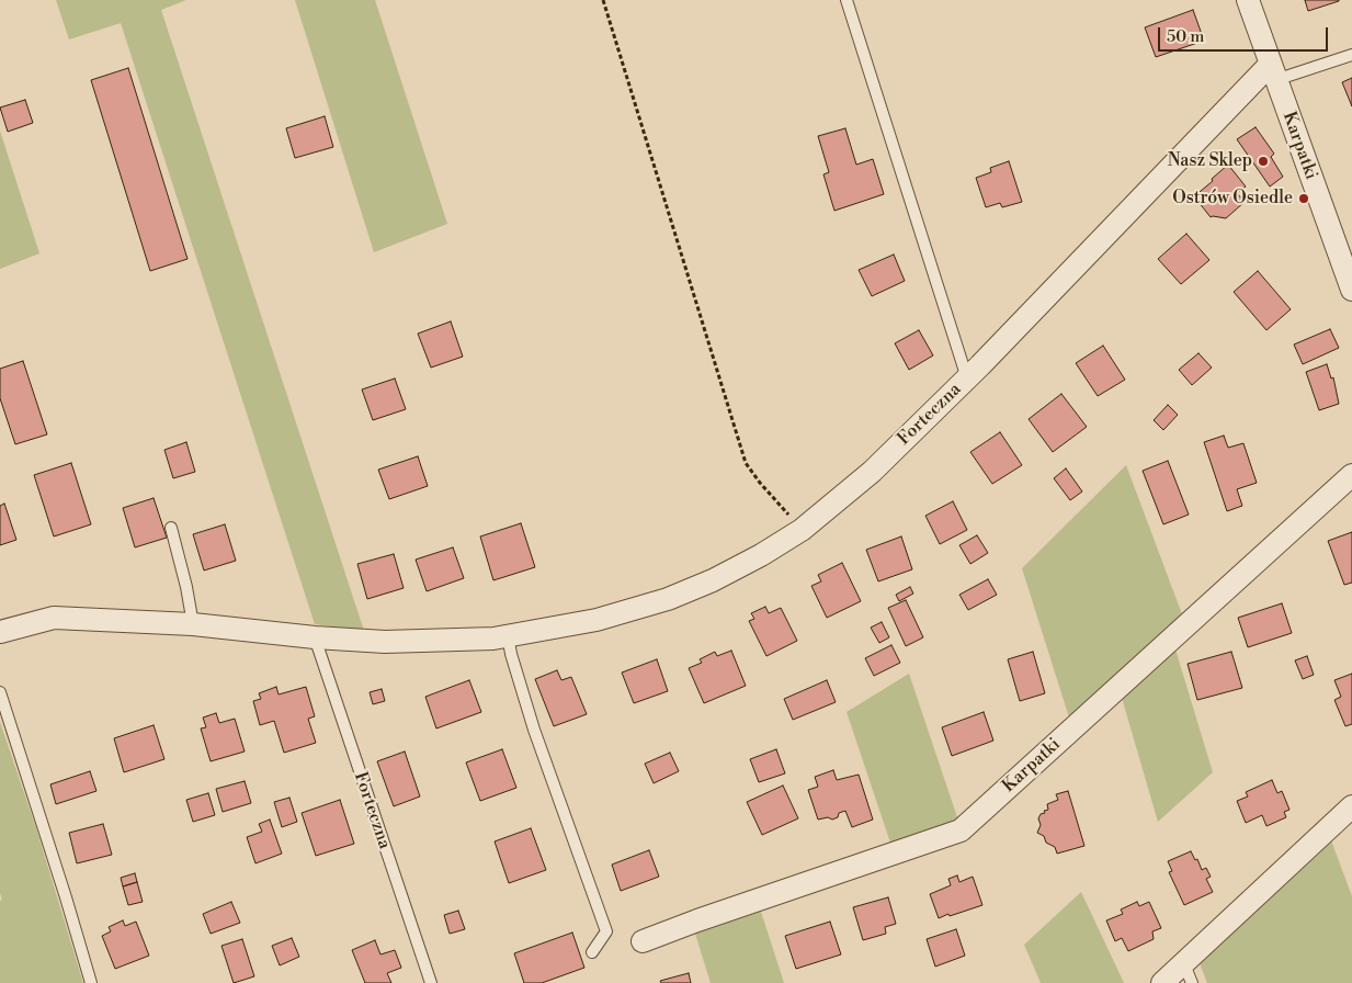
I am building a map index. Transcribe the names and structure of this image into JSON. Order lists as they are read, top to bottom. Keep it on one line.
{"streets":{"street":["Karpatki","Forteczna"]},"crossings":[["Karpatki","Forteczna"]],"places":["Nasz Sklep","Ostrów Osiedle"],"scale_bar":"50 m"}
